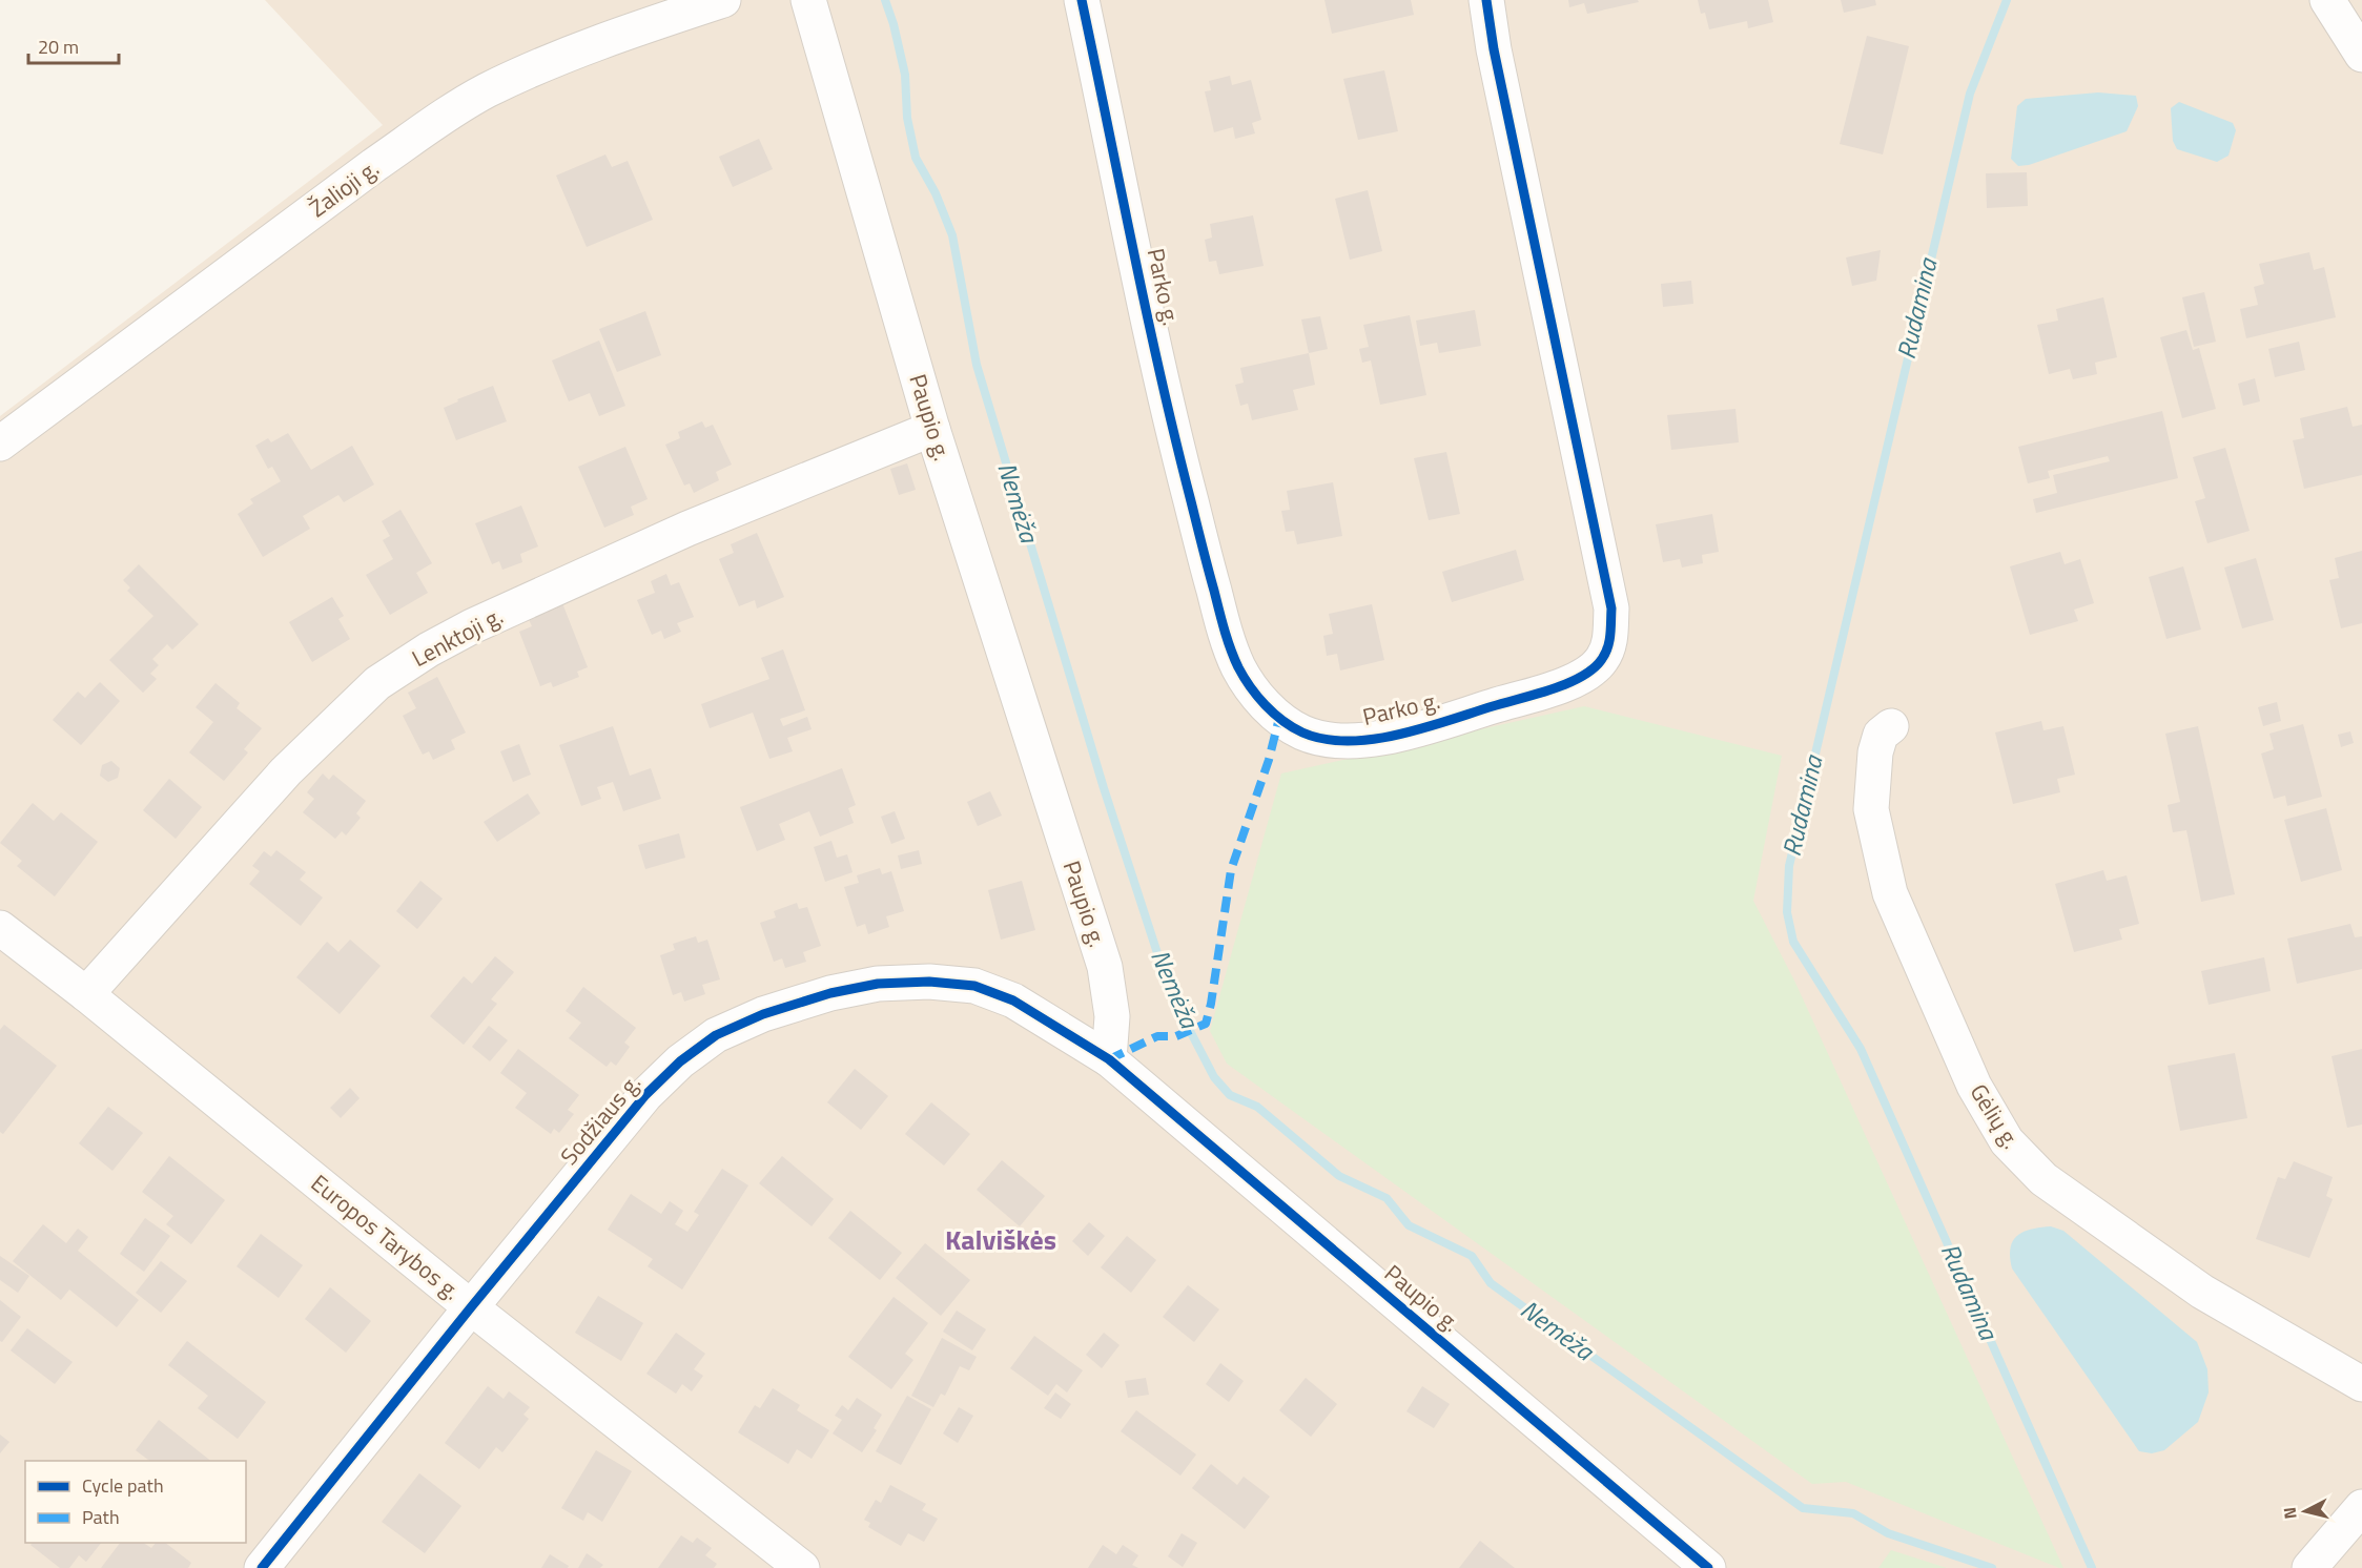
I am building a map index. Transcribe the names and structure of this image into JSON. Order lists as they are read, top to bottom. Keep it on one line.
{"streets":{"street":["Žalioji g.","Parko g.","Paupio g.","Lenktoji g.","Gėlių g.","Sodžiaus g.","Europos Tarybos g."]},"crossings":[["Paupio g.","Lenktoji g."],["Paupio g.","Sodžiaus g."],["Lenktoji g.","Europos Tarybos g."],["Sodžiaus g.","Europos Tarybos g."]],"districts":["Kalviškės"],"water":["Rudamina","Nemėža"],"legend":["Cycle path","Path"],"scale_bar":"20 m","north":"left"}
